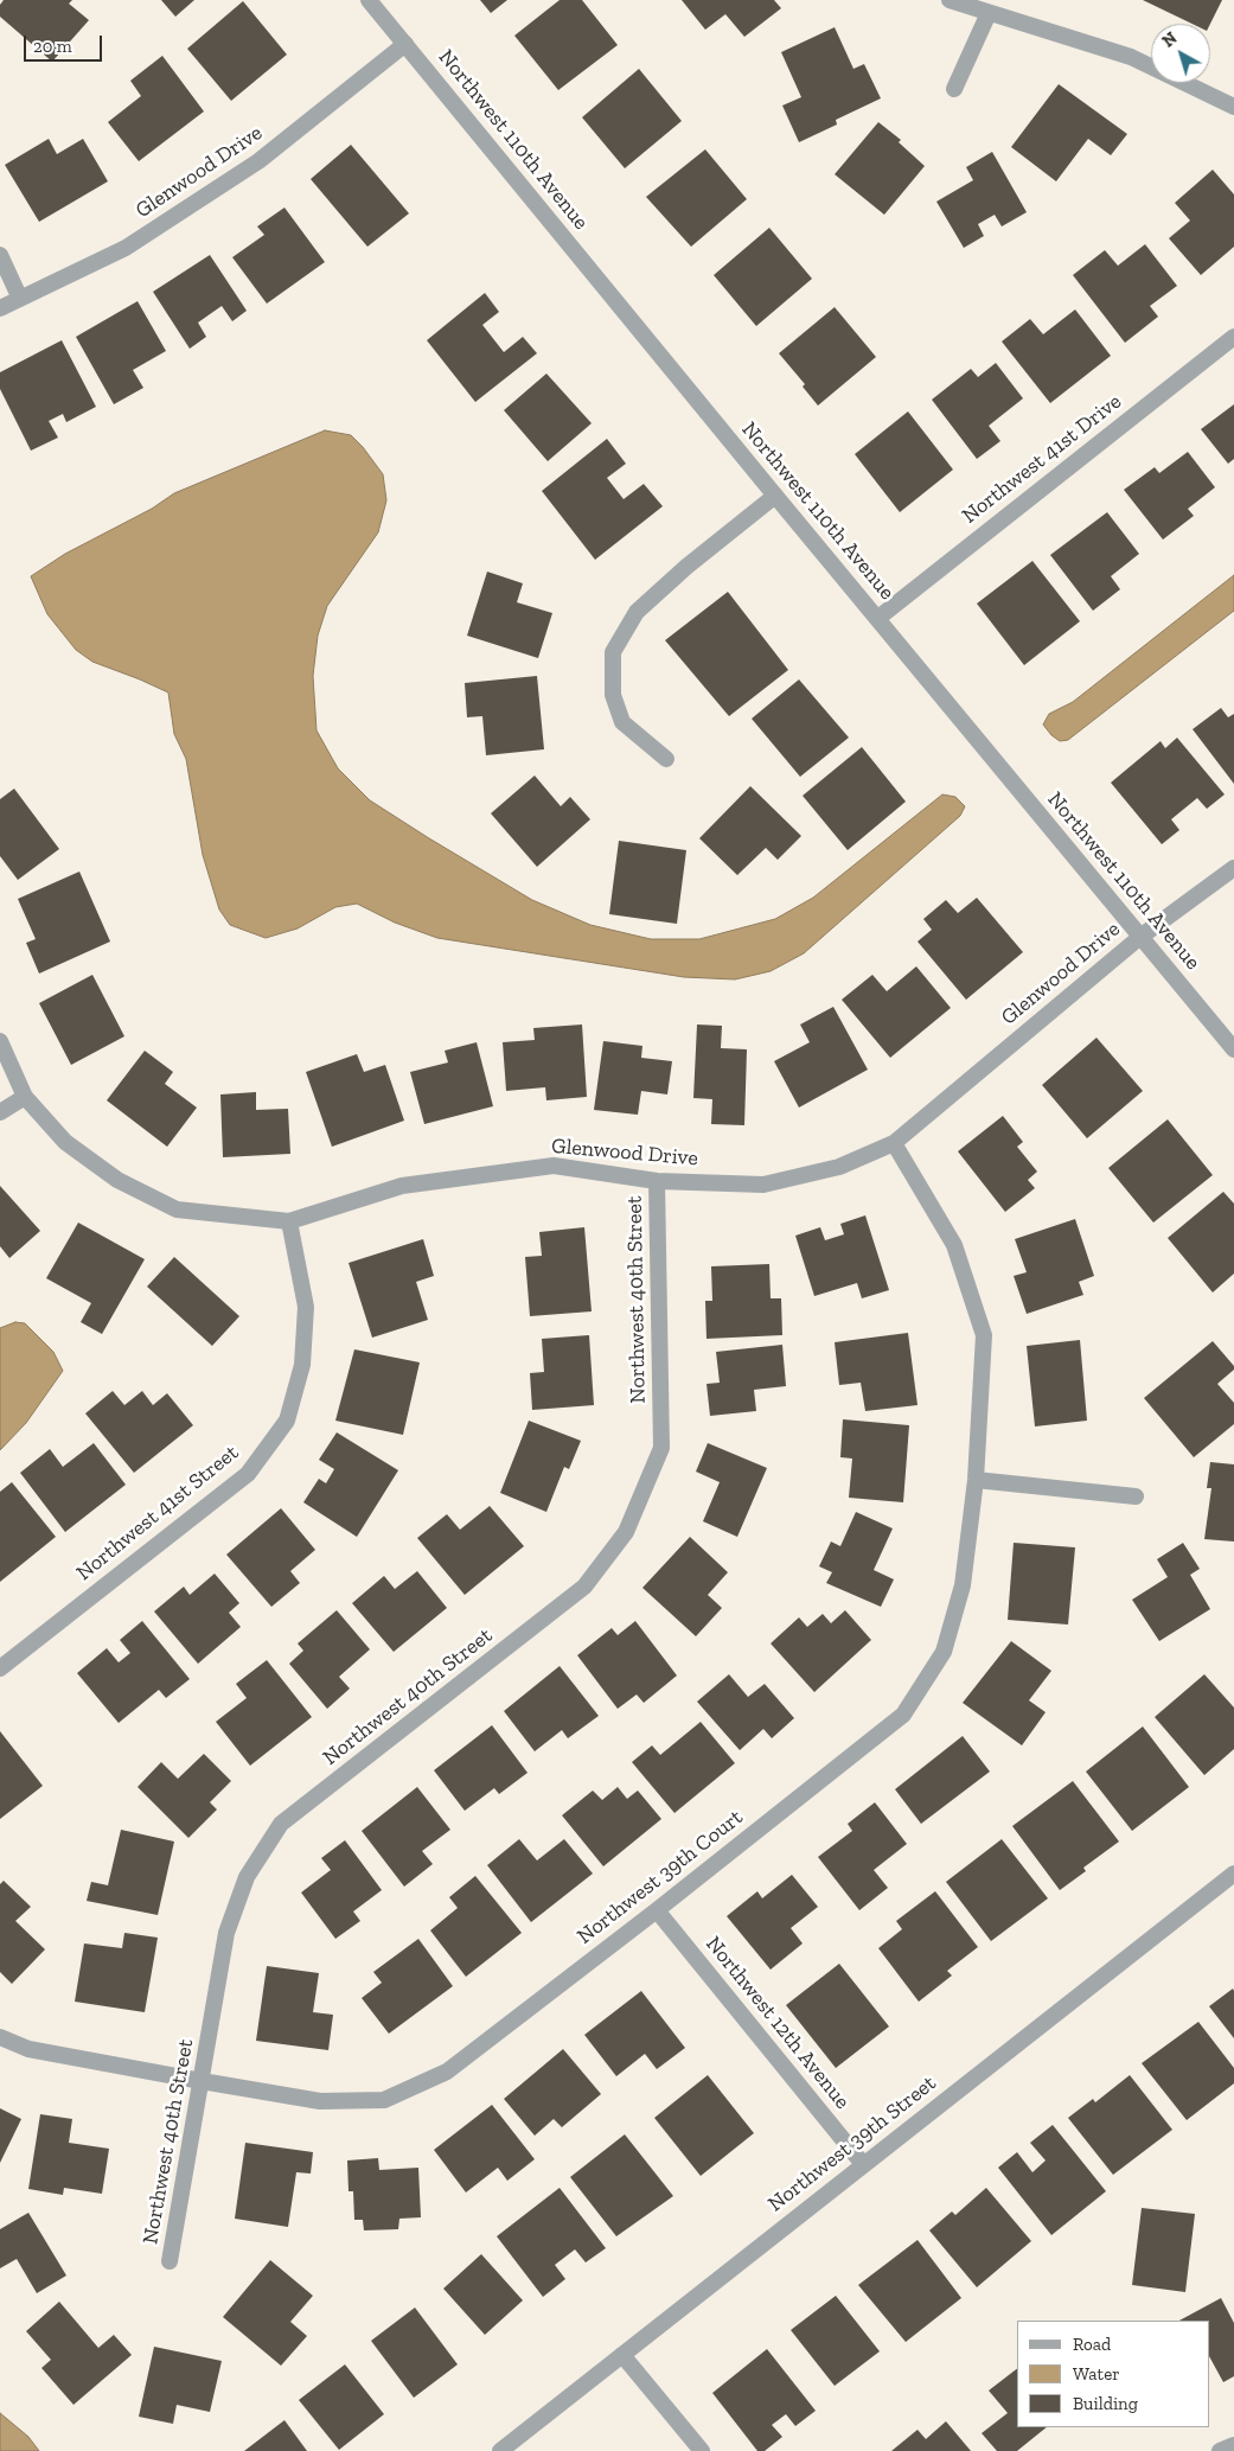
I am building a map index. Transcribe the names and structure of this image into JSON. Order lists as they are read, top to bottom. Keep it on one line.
{"streets":{"street":["Northwest 110th Avenue","Glenwood Drive","Northwest 41st Drive","Northwest 40th Street","Northwest 41st Street","Northwest 39th Court","Northwest 12th Avenue","Northwest 39th Street"]},"crossings":[["Northwest 110th Avenue","Glenwood Drive"],["Northwest 110th Avenue","Northwest 41st Drive"],["Glenwood Drive","Northwest 40th Street"],["Glenwood Drive","Northwest 41st Street"],["Glenwood Drive","Northwest 39th Court"],["Northwest 40th Street","Northwest 39th Court"],["Northwest 39th Court","Northwest 12th Avenue"],["Northwest 12th Avenue","Northwest 39th Street"]],"legend":["Road","Water","Building"],"scale_bar":"20 m","north":"top left"}
